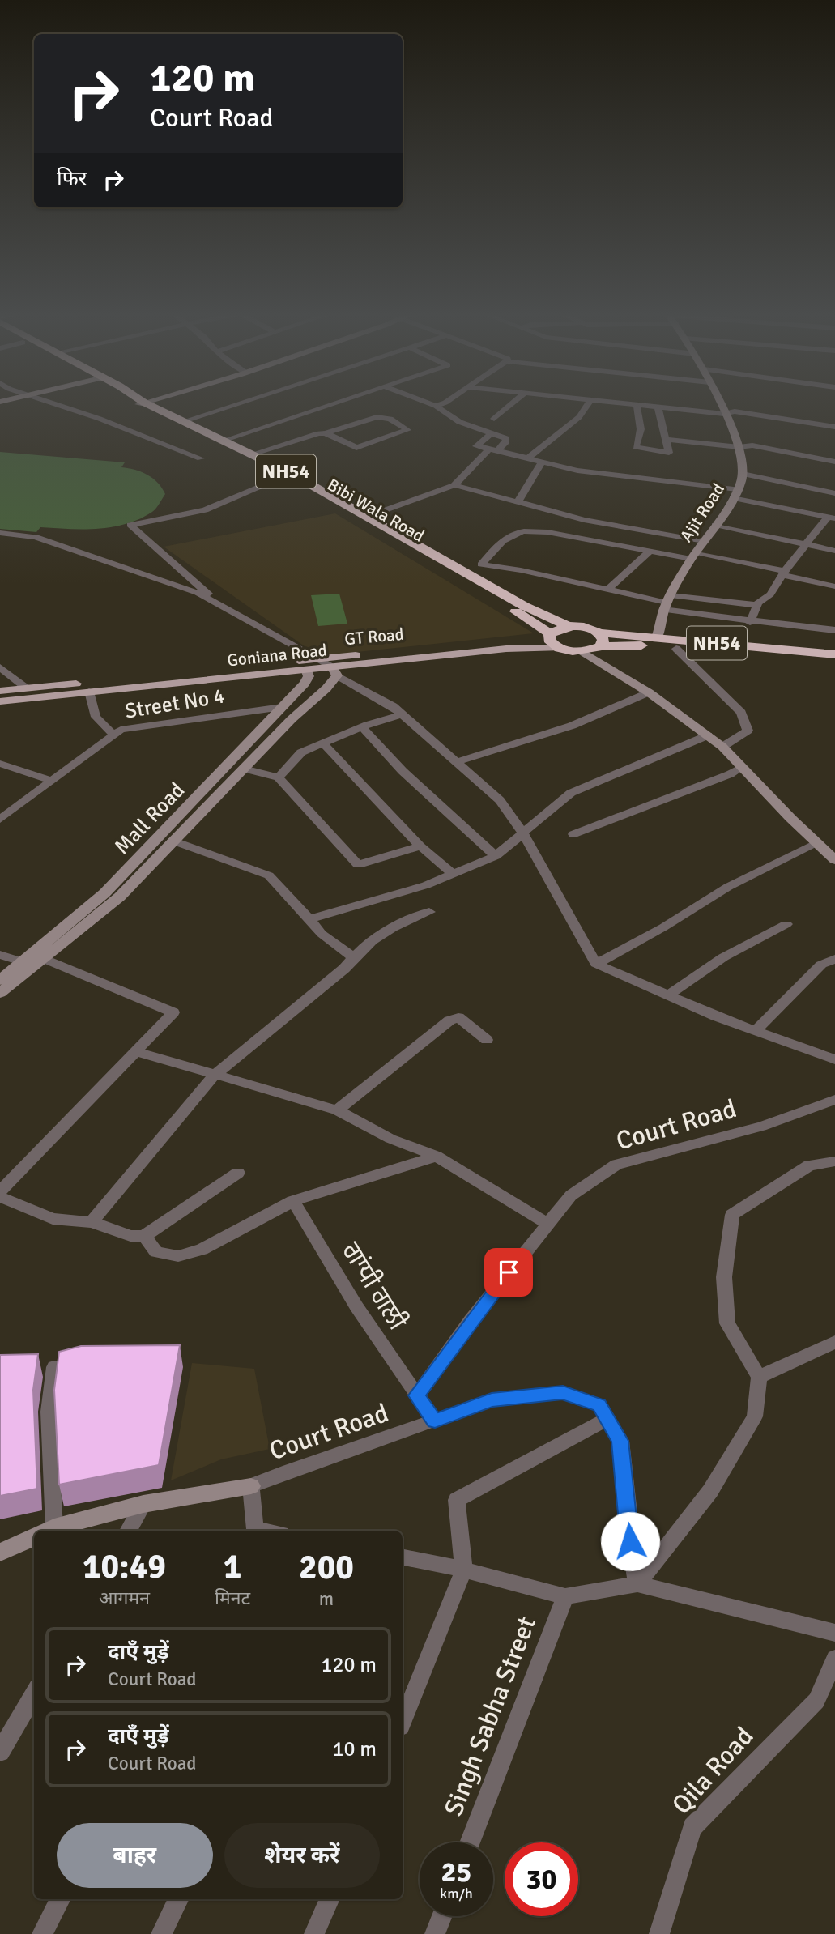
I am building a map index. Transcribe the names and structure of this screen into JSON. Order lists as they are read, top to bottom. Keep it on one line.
{"streets":{"highway":["NH54","Bibi Wala Road"],"main road":["GT Road","Goniana Road"],"street":["Ajit Road","Street No 4","Mall Road","Court Road","ਗਾਂਧੀ ਗਲੀ","Singh Sabha Street","Qila Road"]},"crossings":[["NH54","Bibi Wala Road"],["NH54","Ajit Road"],["NH54","GT Road"],["NH54","Goniana Road"],["Bibi Wala Road","GT Road"],["Bibi Wala Road","Goniana Road"],["GT Road","Goniana Road"],["GT Road","Mall Road"],["Goniana Road","Mall Road"],["Street No 4","Mall Road"],["Court Road","ਗਾਂਧੀ ਗਲੀ"]],"page":{"turn":["120 m","Court Road"],"then":"फिर","eta":["10:49","आगमन","1","मिनट","200","m"],"list":[{"name":"दाएँ मुड़ें","note":"Court Road","value":"120 m"},{"name":"दाएँ मुड़ें","note":"Court Road","value":"10 m"}],"buttons":["बाहर","शेयर करें"],"speed":"25 km/h","limit":"30"}}
